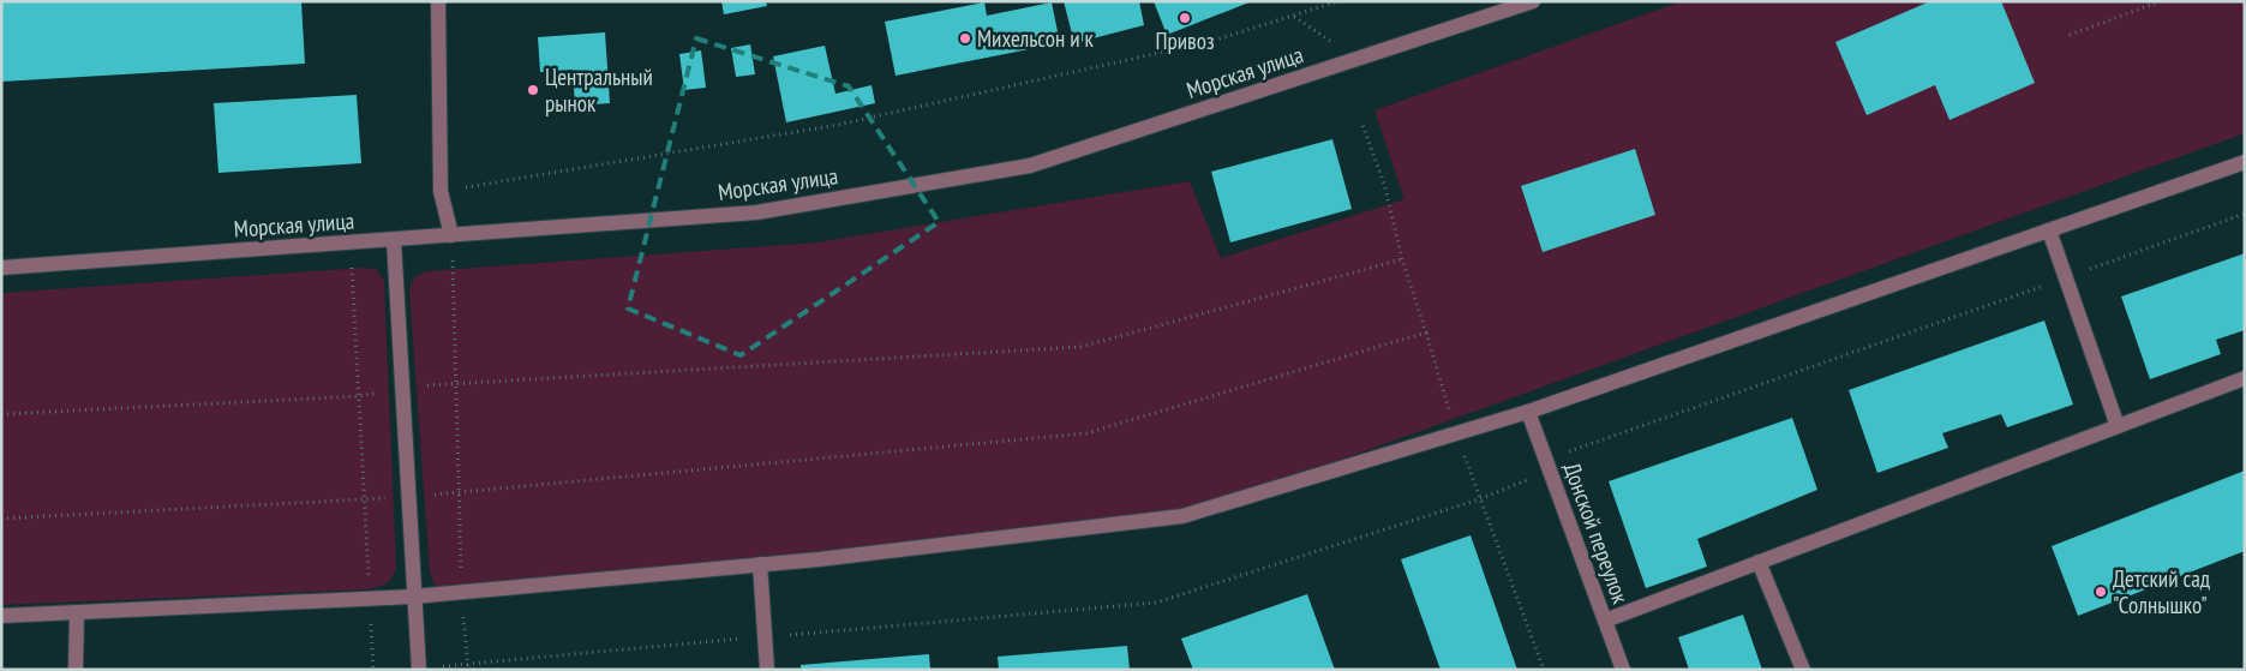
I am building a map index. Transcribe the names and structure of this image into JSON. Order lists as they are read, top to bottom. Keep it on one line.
{"streets":{"street":["Морская улица","Донской переулок"]},"places":["Привоз","Михельсон и к","Центральный рынок","Детский сад \"Солнышко\""]}
